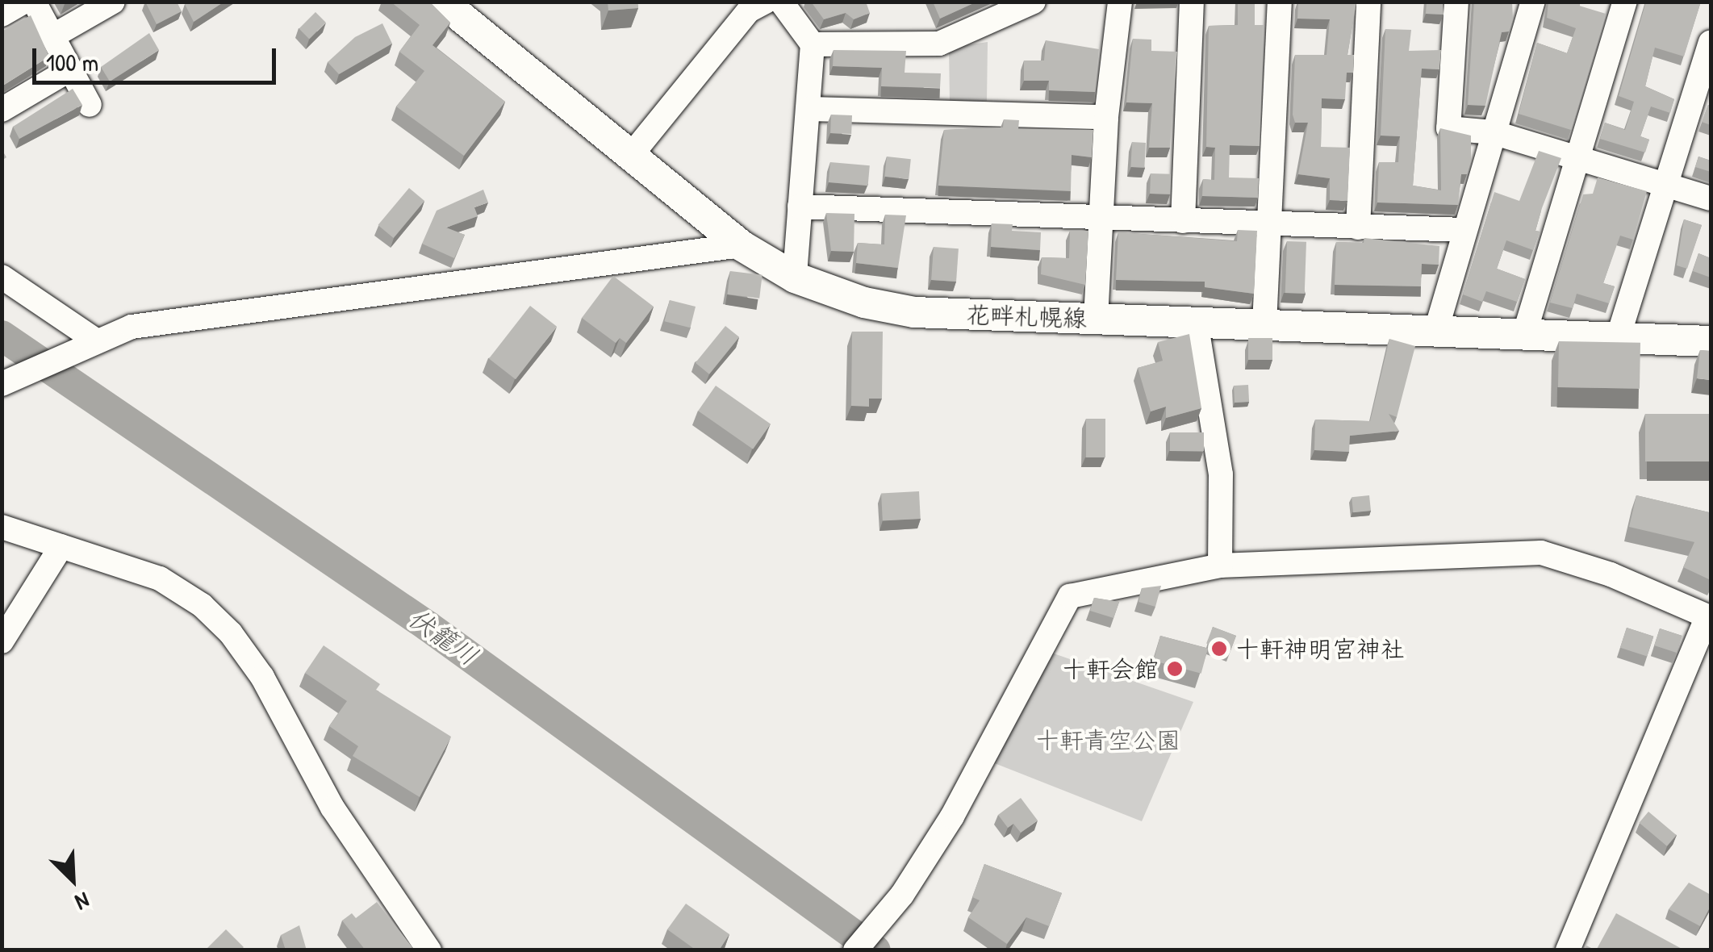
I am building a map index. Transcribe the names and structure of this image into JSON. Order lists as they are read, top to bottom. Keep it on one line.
{"streets":{"main road":["花畔札幌線"]},"water":["伏籠川"],"parks":["十軒青空公園"],"places":["十軒神明宮神社","十軒会館"],"scale_bar":"100 m","north":"bottom right"}
